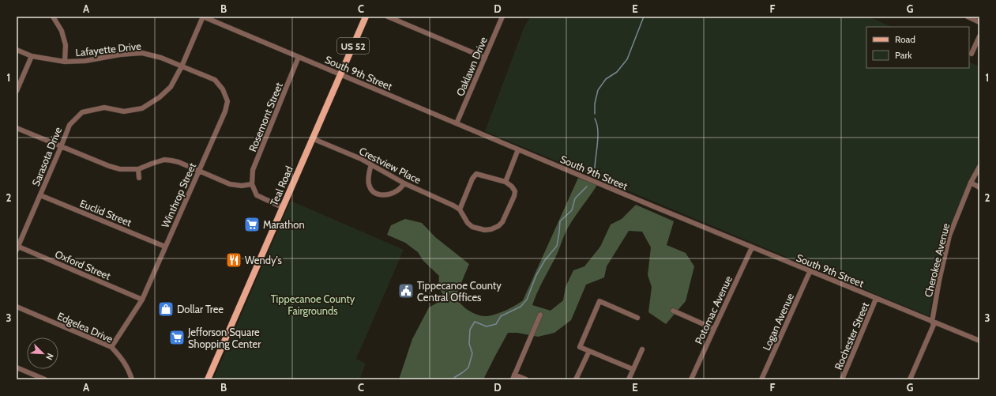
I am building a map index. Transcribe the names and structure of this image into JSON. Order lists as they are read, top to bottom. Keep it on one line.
{"streets":{"main road":["US 52","Teal Road"],"street":["Lafayette Drive","Oaklawn Drive","South 9th Street","Rosemont Street","Sarasota Drive","Crestview Place","Winthrop Street","Euclid Street","Cherokee Avenue","Oxford Street","Potomac Avenue","Logan Avenue","Edgelea Drive","Rochester Street"]},"crossings":[["Lafayette Drive","Sarasota Drive"],["Lafayette Drive","Winthrop Street"],["Oaklawn Drive","South 9th Street"],["South 9th Street","Rosemont Street"],["South 9th Street","Sarasota Drive"],["South 9th Street","Teal Road"],["South 9th Street","Cherokee Avenue"],["South 9th Street","Potomac Avenue"],["South 9th Street","Logan Avenue"],["South 9th Street","Rochester Street"],["Sarasota Drive","Winthrop Street"],["Sarasota Drive","Euclid Street"],["Sarasota Drive","Oxford Street"],["Crestview Place","Teal Road"],["Winthrop Street","Euclid Street"],["Winthrop Street","Oxford Street"],["Winthrop Street","Edgelea Drive"]],"parks":["Tippecanoe County Fairgrounds"],"places":{"supermarket":["Marathon","Jefforson Square Shopping Center"],"restaurant":["Wendy's"],"public building":["Tippecanoe County Central Offices"],"shop":["Dollar Tree"]},"legend":["Road","Park"],"north":"bottom right","grid":{"columns":["A","B","C","D","E","F","G"],"rows":["1","2","3"]}}
